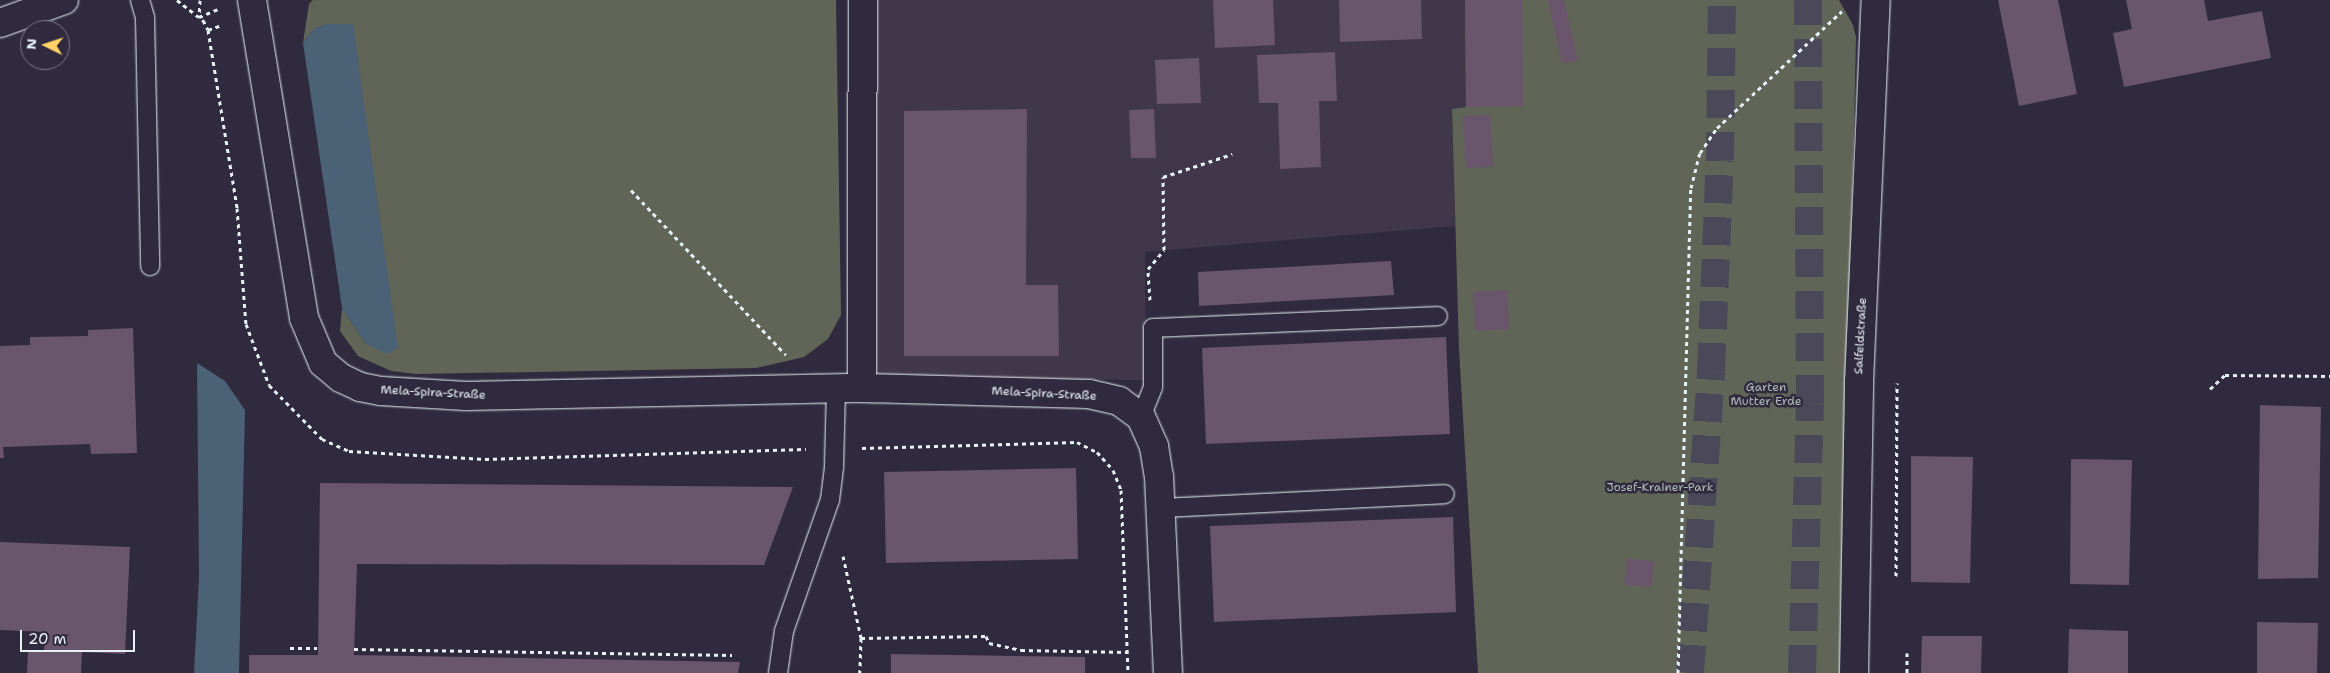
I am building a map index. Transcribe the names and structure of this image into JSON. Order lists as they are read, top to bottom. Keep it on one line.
{"streets":{"street":["Salfeldstraße","Mela-Spira-Straße"]},"parks":["Garten Mutter Erde","Josef-Krainer-Park"],"scale_bar":"20 m","north":"left"}
